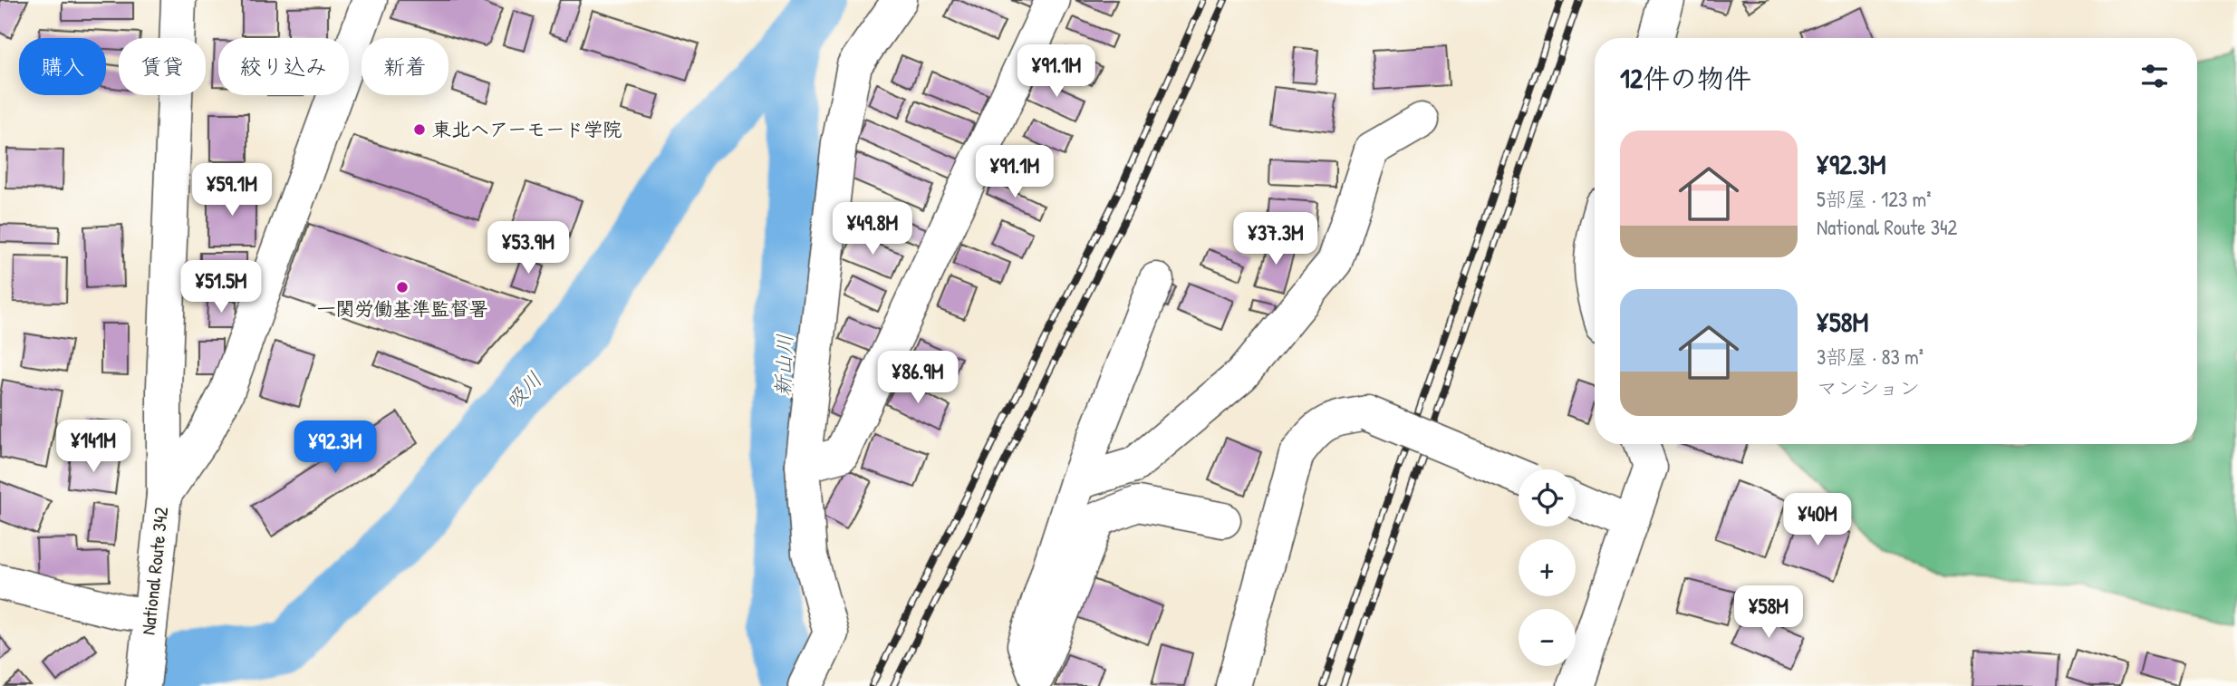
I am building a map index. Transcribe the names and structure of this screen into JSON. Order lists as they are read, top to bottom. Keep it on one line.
{"streets":{"main road":["National Route 342"]},"water":["新山川","吸川"],"places":["東北ヘアーモード学院","一関労働基準監督署"],"page":{"chip":["購入","賃貸","絞り込み","新着"],"heading":"12件の物件","price":["¥91.1M","¥91.1M","¥59.1M","¥49.8M","¥37.3M","¥53.9M","¥51.5M","¥86.9M","¥141M","¥92.3M","¥40M","¥58M"],"list":[{"name":"¥92.3M","note":"5部屋 · 123 m² · National Route 342"},{"name":"¥58M","note":"3部屋 · 83 m² · マンション"}],"map_buttons":["+","−"]}}
